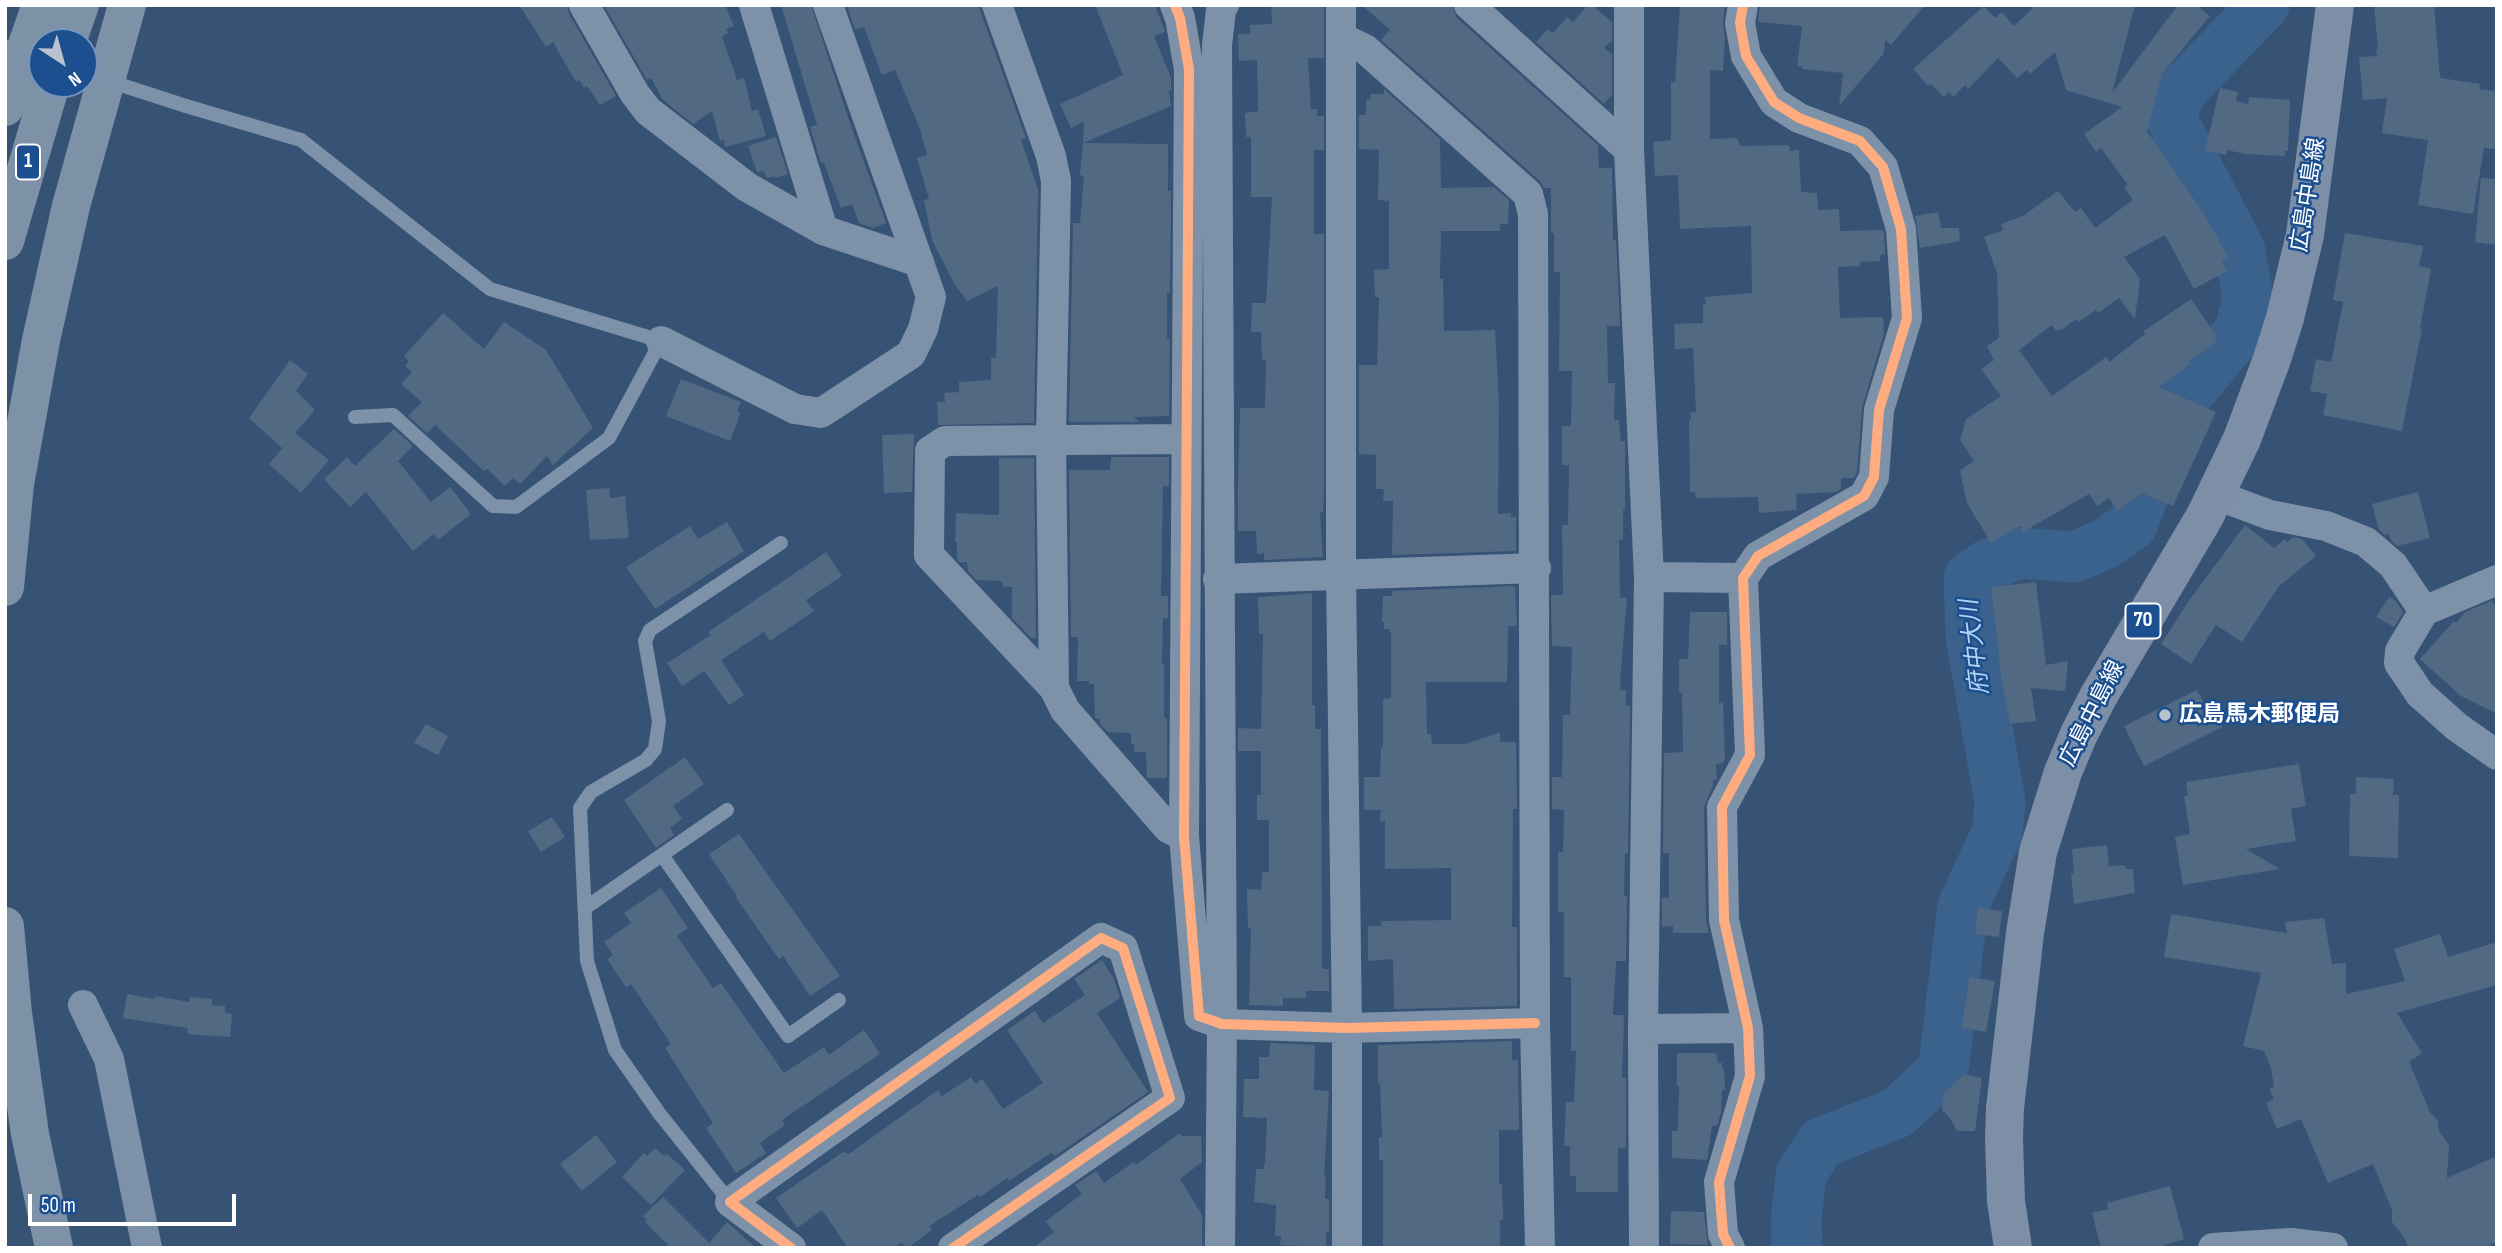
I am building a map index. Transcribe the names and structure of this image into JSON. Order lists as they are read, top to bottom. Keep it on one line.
{"streets":{"highway":["1"],"main road":["広島中島線","70"]},"water":["府中大川"],"places":["広島馬木郵便局"],"scale_bar":"50 m","north":"bottom right"}
